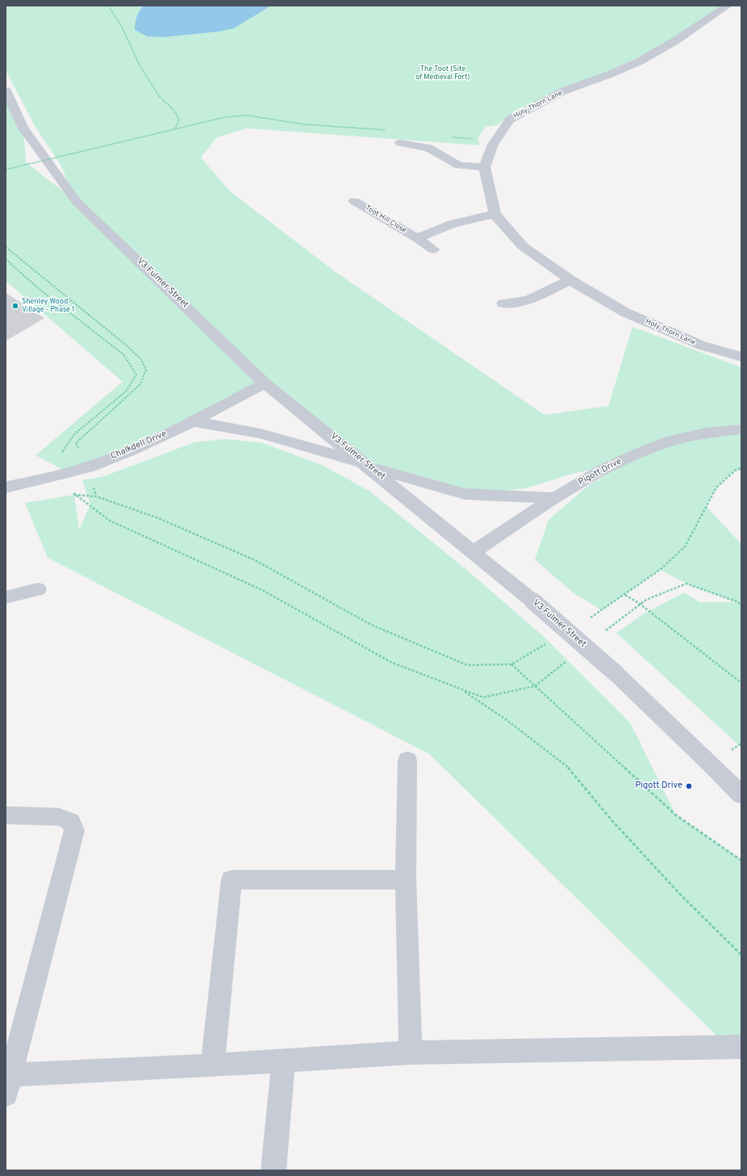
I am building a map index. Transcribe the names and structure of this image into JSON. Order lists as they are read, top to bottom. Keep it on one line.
{"streets":{"street":["Holy Thorn Lane","Toot Hill Close","V3 Fulmer Street","Chalkdell Drive","Pigott Drive"]},"crossings":[["Holy Thorn Lane","Toot Hill Close"],["V3 Fulmer Street","Chalkdell Drive"],["V3 Fulmer Street","Pigott Drive"]],"parks":["The Toot (Site of Medieval Fort)"],"places":["Shenley Wood Village - Phase 1","Pigott Drive"]}
